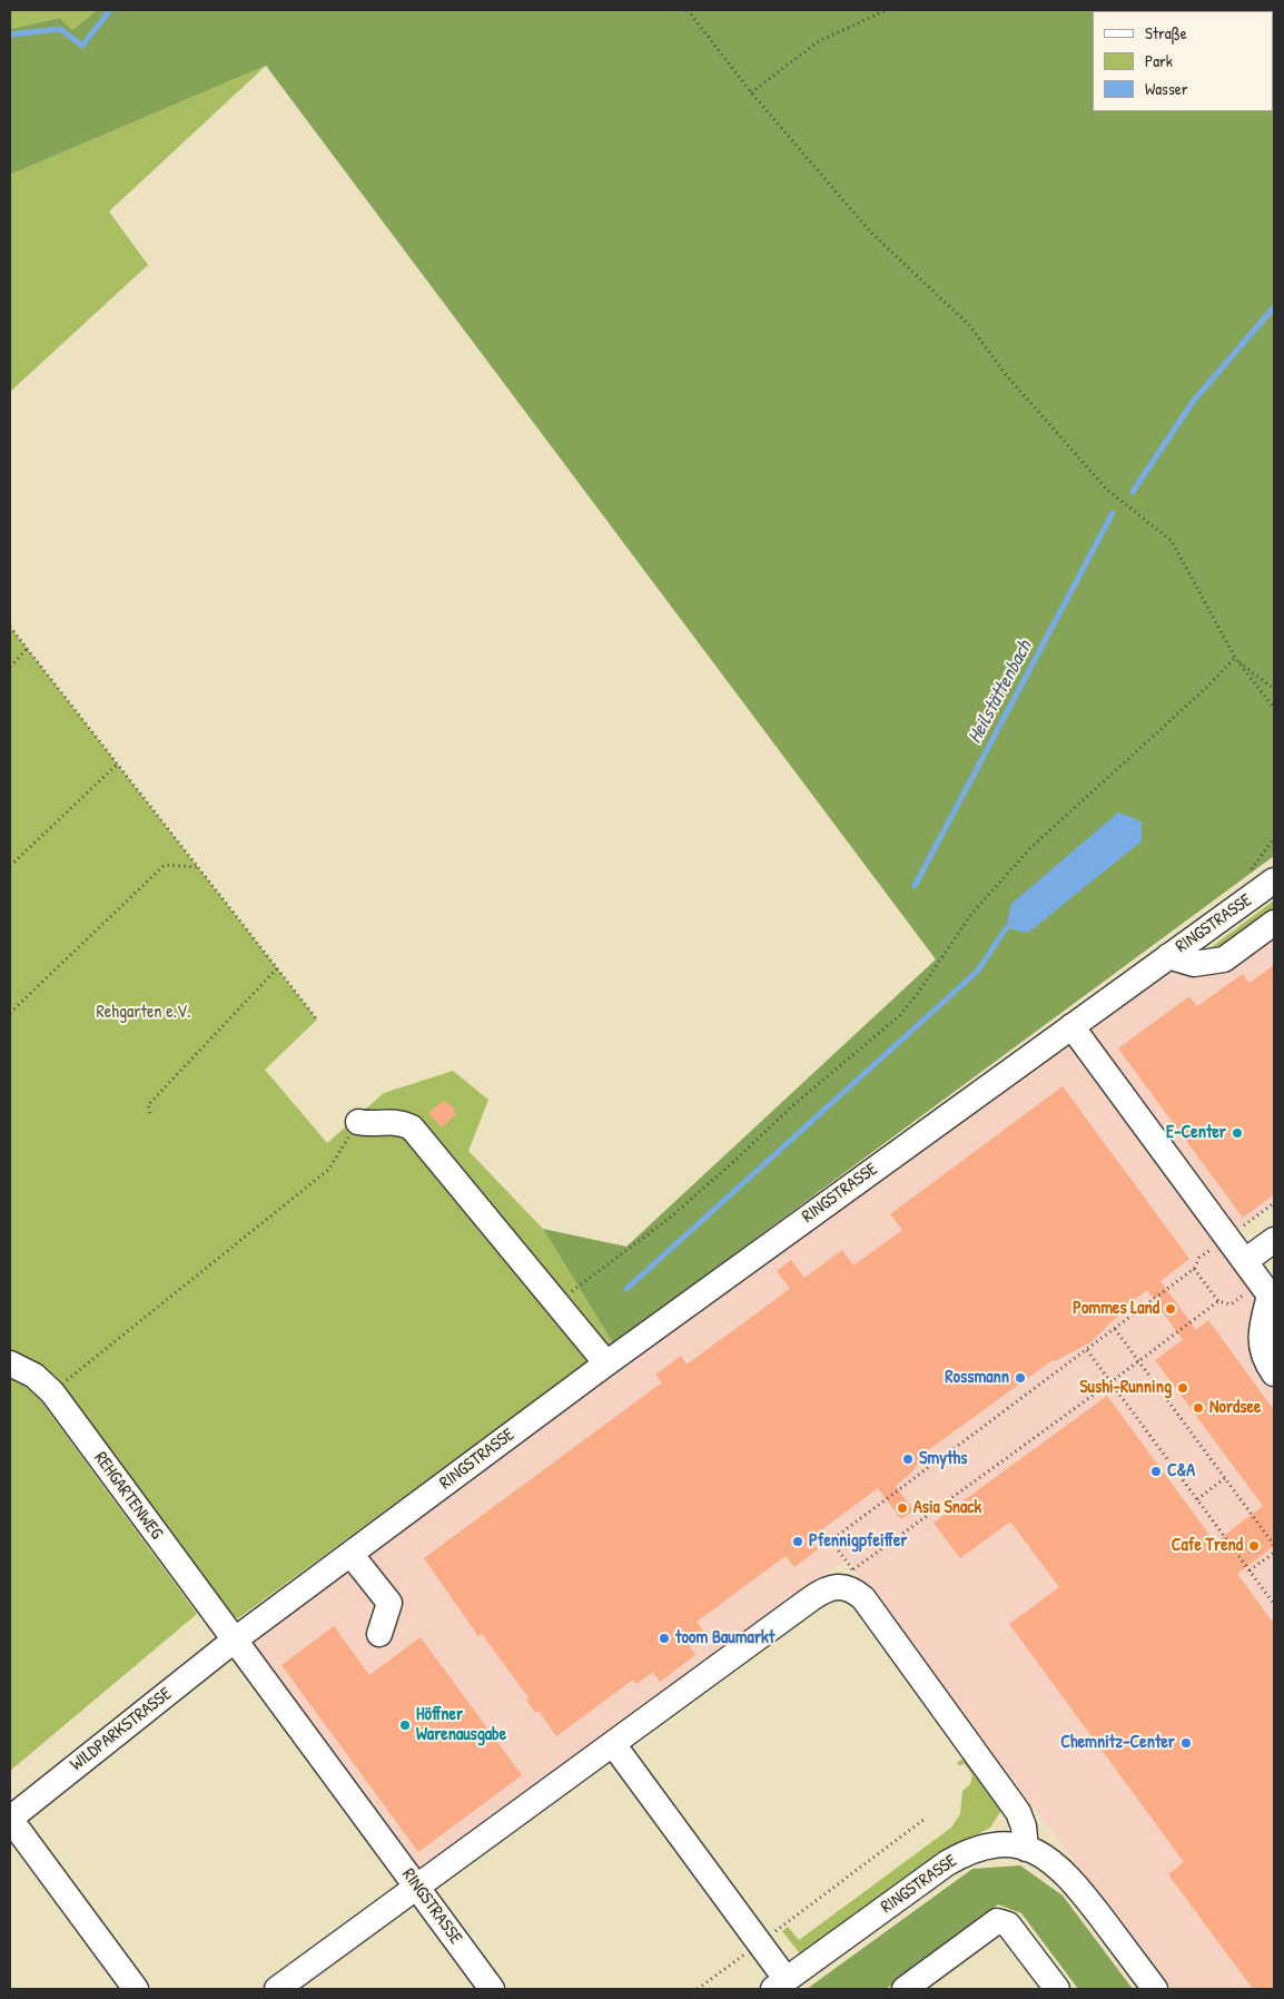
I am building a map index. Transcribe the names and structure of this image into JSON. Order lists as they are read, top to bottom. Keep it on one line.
{"streets":{"street":["RINGSTRASSE","REHGARTENWEG","WILDPARKSTRASSE"]},"crossings":[["RINGSTRASSE","REHGARTENWEG"],["RINGSTRASSE","WILDPARKSTRASSE"],["REHGARTENWEG","WILDPARKSTRASSE"]],"water":["Heilstättenbach"],"parks":["Rehgarten e.V."],"places":["E-Center","Pommes Land","Rossmann","Sushi-Running","Nordsee","Smyths","C&A","Asia Snack","Pfennigpfeiffer","Cafe Trend","toom Baumarkt","Höffner Warenausgabe","Chemnitz-Center"],"legend":["Straße","Park","Wasser"]}
